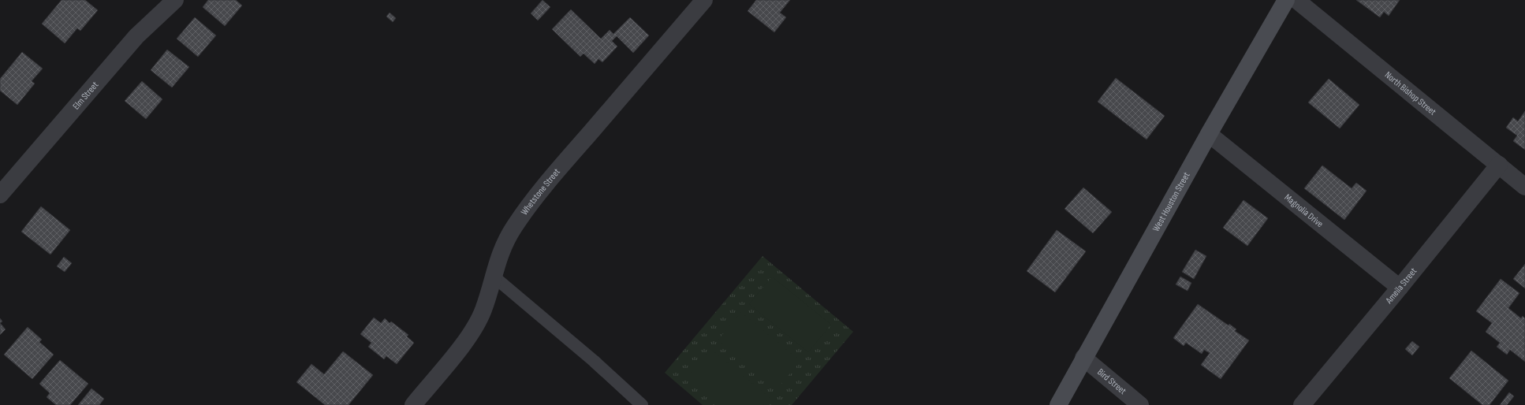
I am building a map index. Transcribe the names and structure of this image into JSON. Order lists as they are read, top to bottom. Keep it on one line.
{"streets":{"main road":["West Houston Street"],"street":["North Bishop Street","Elm Street","Whetstone Street","Magnolia Drive","Ameila Street","Bird Street"]},"crossings":[["North Bishop Street","Ameila Street"],["West Houston Street","Magnolia Drive"],["West Houston Street","Bird Street"],["Magnolia Drive","Ameila Street"]]}
